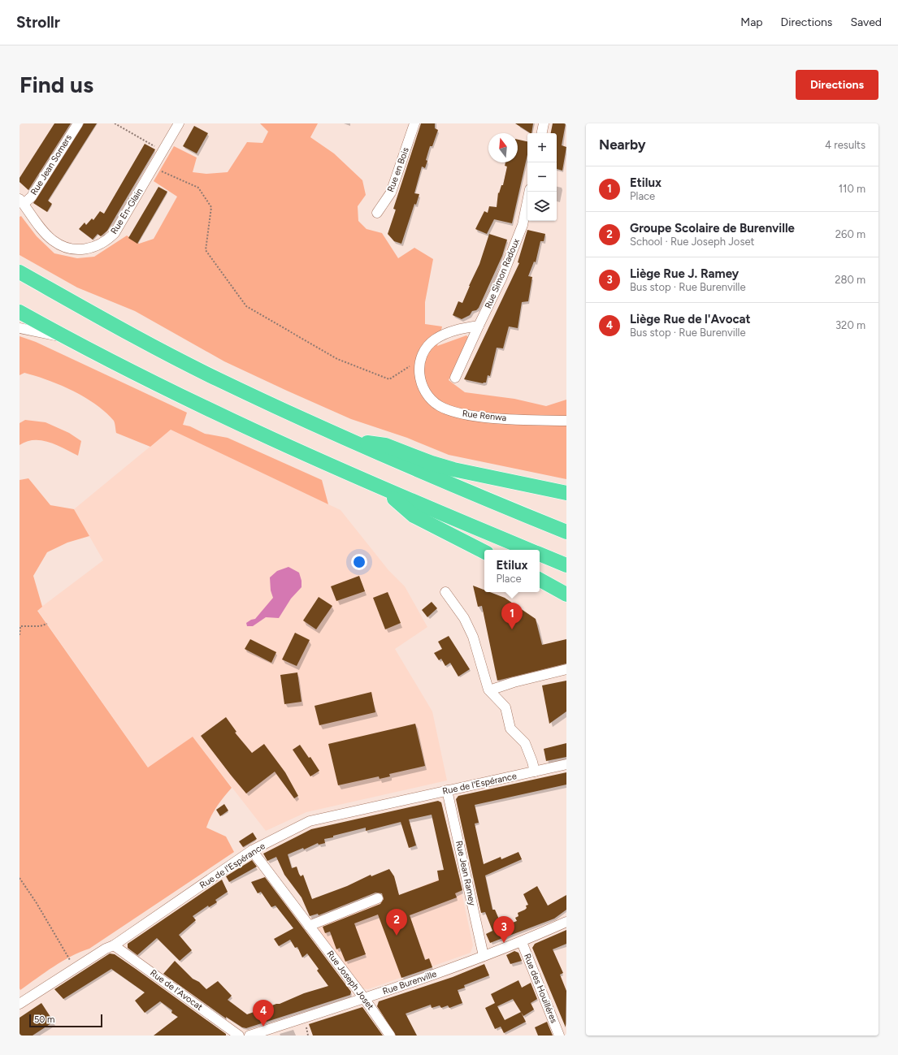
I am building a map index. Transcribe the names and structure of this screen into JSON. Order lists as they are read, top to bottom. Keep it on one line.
{"streets":{"street":["Rue Jean Somers","Rue en Bois","Rue En-Glain","Rue Simon Radoux","Rue Renwa","Rue de l'Espérance","Rue Jean Ramey","Rue Joseph Joset","Rue Burenville","Rue des Houilléres","Rue de l'Avocat"]},"crossings":[["Rue Jean Somers","Rue En-Glain"],["Rue de l'Espérance","Rue Jean Ramey"],["Rue de l'Espérance","Rue Joseph Joset"],["Rue de l'Espérance","Rue de l'Avocat"],["Rue Jean Ramey","Rue Burenville"],["Rue Joseph Joset","Rue Burenville"],["Rue Burenville","Rue des Houilléres"]],"scale_bar":"50 m","north":"top","page":{"header":"Strollr","nav":["Map","Directions","Saved"],"buttons":"Directions","title":"Find us","heading":["Nearby","4 results"],"map_buttons":["+","−"],"list":[{"mark":"1","name":"Etilux","note":"Place","value":"110 m"},{"mark":"2","name":"Groupe Scolaire de Burenville","note":"School · Rue Joseph Joset","value":"260 m"},{"mark":"3","name":"Liège Rue J. Ramey","note":"Bus stop · Rue Burenville","value":"280 m"},{"mark":"4","name":"Liège Rue de l'Avocat","note":"Bus stop · Rue Burenville","value":"320 m"}],"popup":["Etilux","Place"],"pins":["1","2","3","4"],"scale":"50 m"}}
